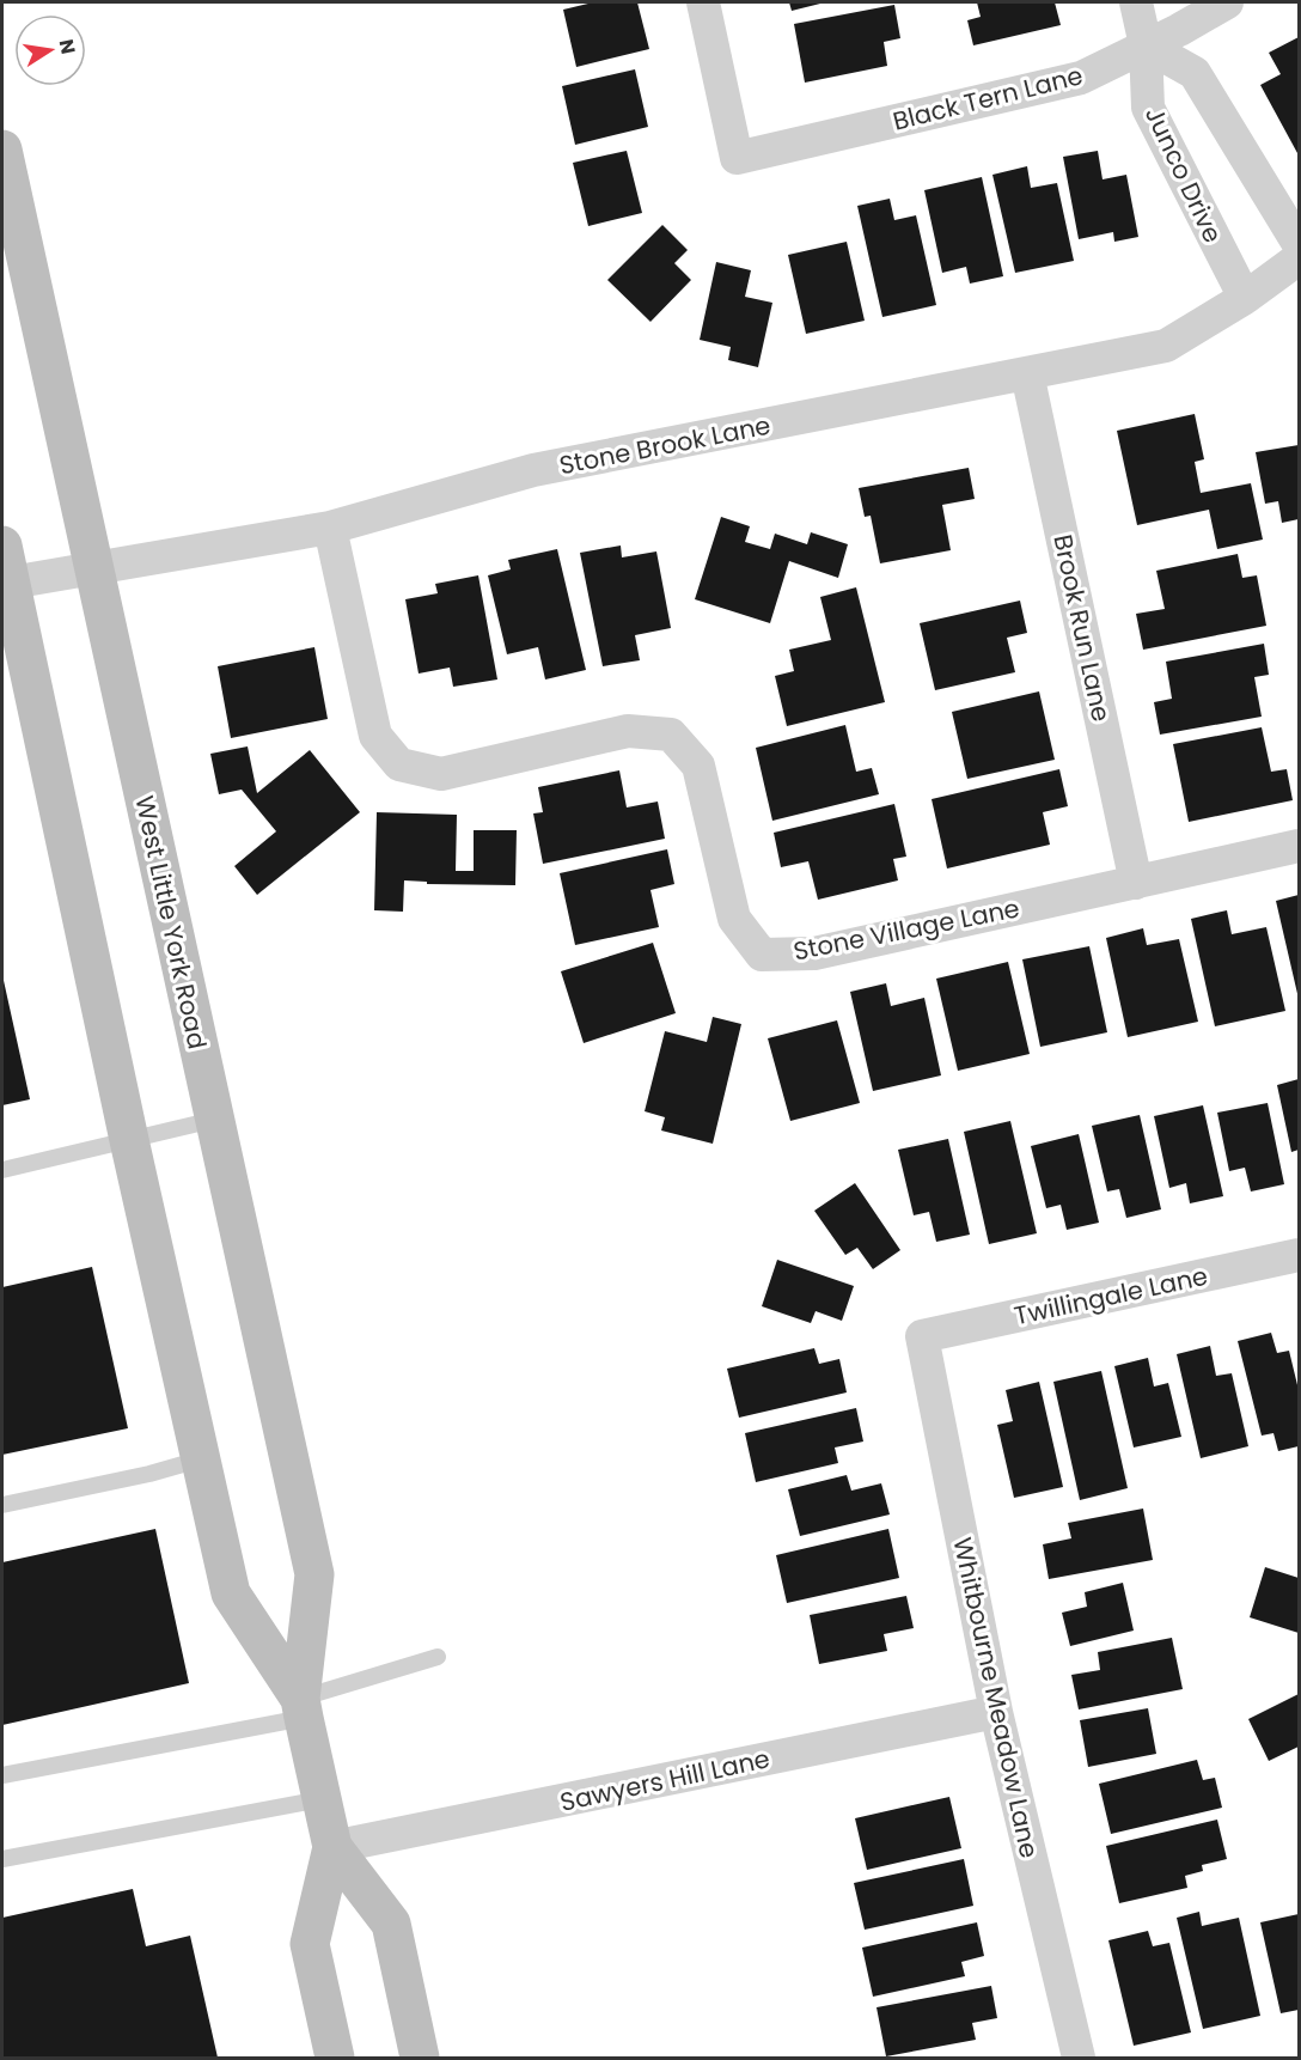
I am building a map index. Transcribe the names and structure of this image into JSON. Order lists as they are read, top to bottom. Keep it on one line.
{"streets":{"main road":["West Little York Road"],"street":["Black Tern Lane","Junco Drive","Stone Brook Lane","Brook Run Lane","Stone Village Lane","Twillingale Lane","Whitbourne Meadow Lane","Sawyers Hill Lane"]},"crossings":[["Black Tern Lane","Junco Drive"],["Junco Drive","Stone Brook Lane"],["Stone Brook Lane","Brook Run Lane"],["Stone Brook Lane","West Little York Road"],["Stone Brook Lane","Stone Village Lane"],["Brook Run Lane","Stone Village Lane"],["West Little York Road","Sawyers Hill Lane"],["Twillingale Lane","Whitbourne Meadow Lane"],["Whitbourne Meadow Lane","Sawyers Hill Lane"]],"north":"right"}
